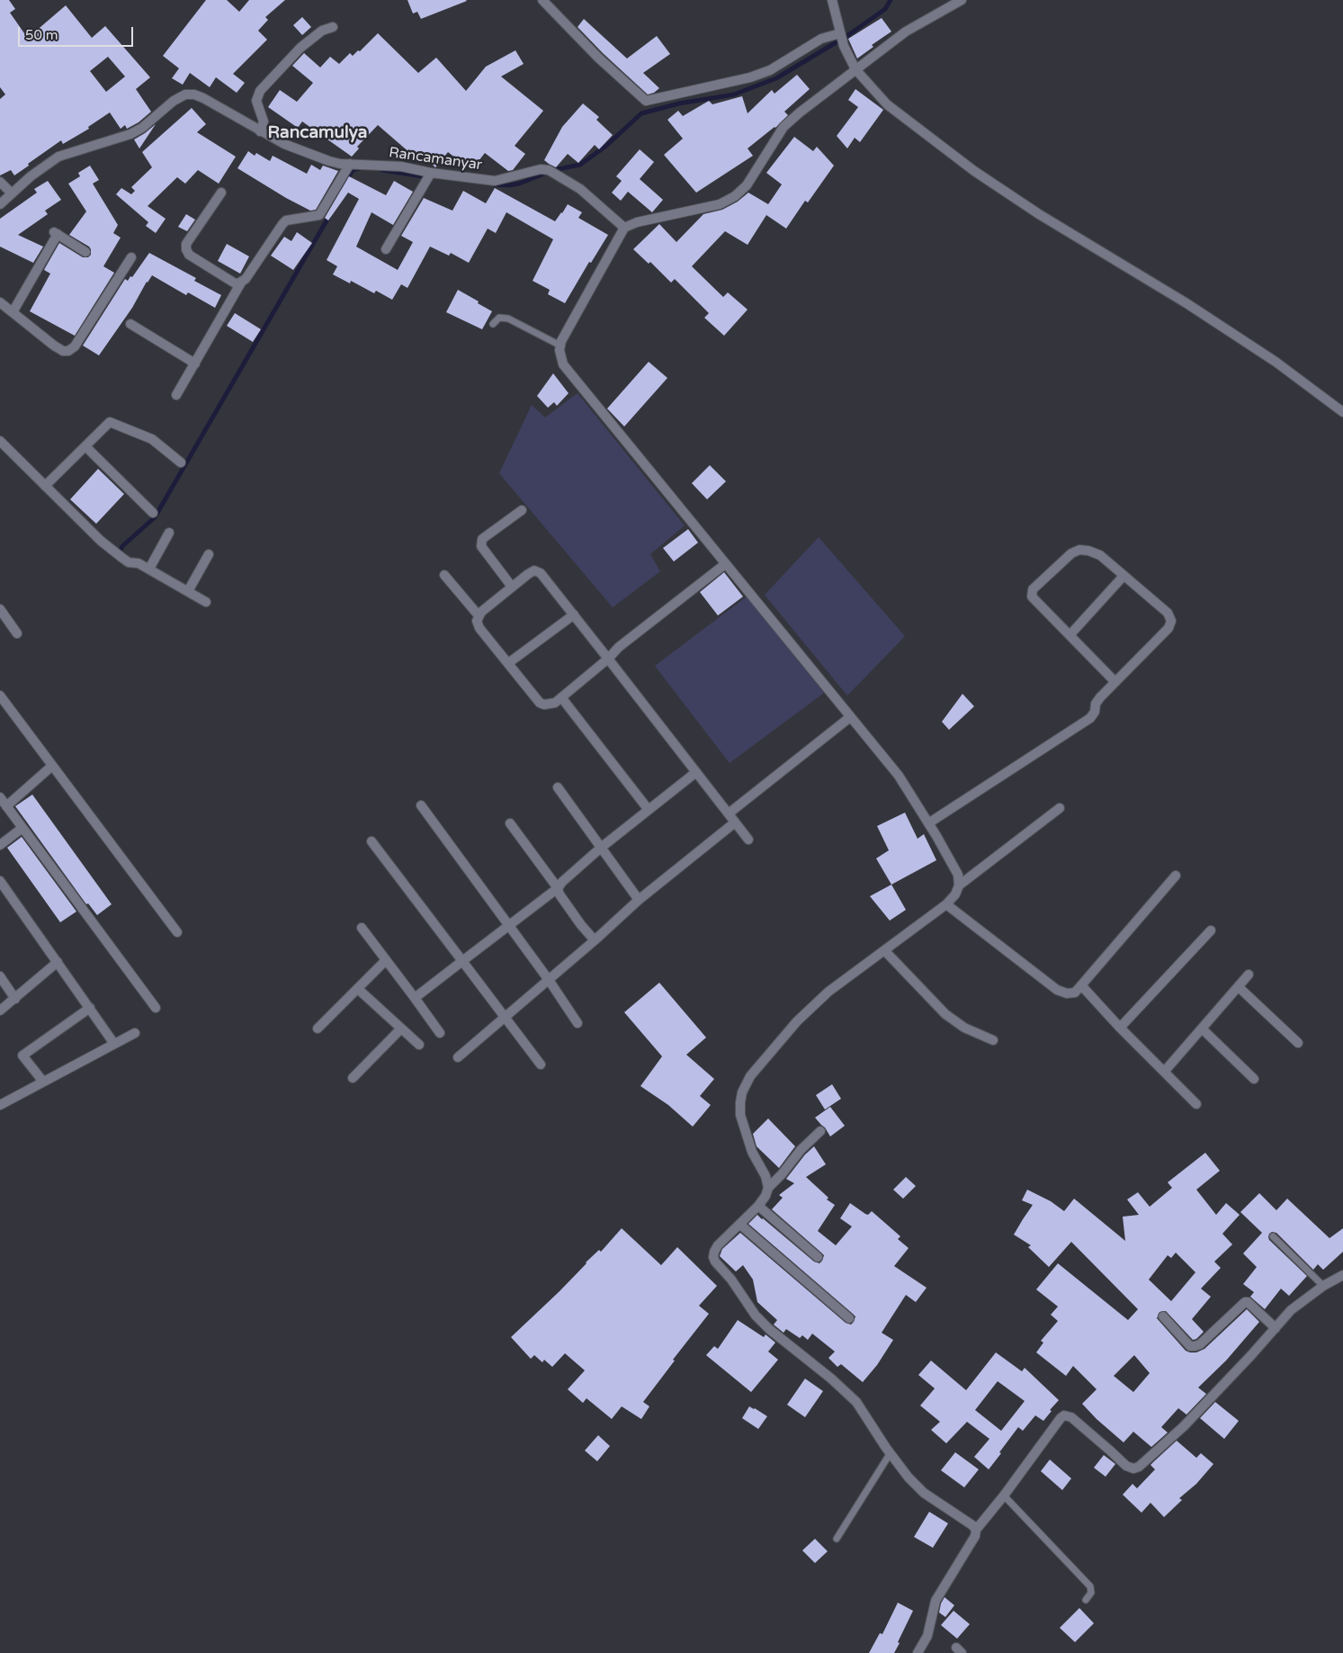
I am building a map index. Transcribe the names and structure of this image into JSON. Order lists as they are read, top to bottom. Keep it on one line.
{"streets":{"street":["Rancamanyar"]},"districts":["Rancamulya"],"scale_bar":"50 m"}
